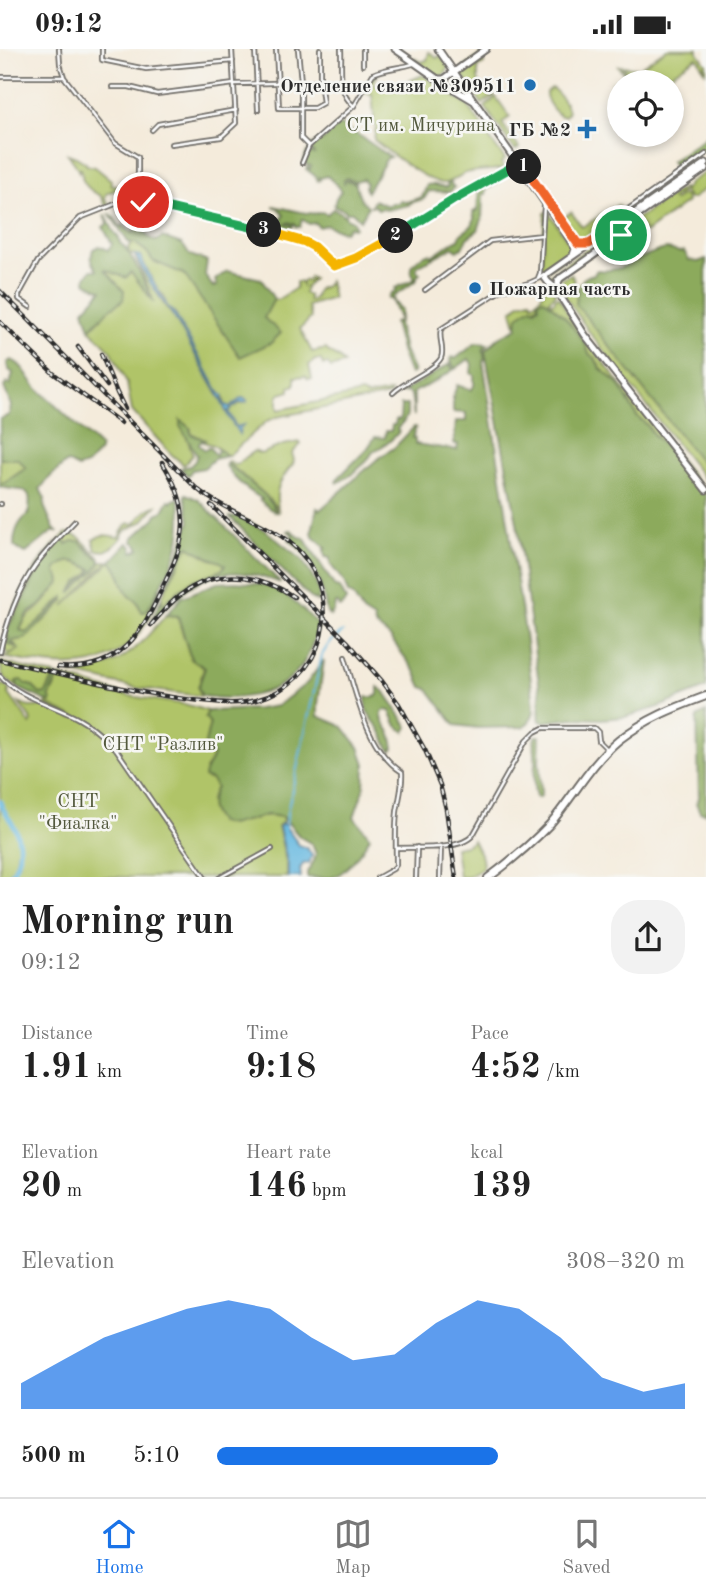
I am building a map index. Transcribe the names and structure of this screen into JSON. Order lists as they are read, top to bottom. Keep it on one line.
{"parks":["СТ им. Мичурина","СНТ \"Разлив\"","СНТ \"Фиалка\""],"places":{"other":["Отделение связи №309511","Пожарная часть"],"health":["ГБ №2"]},"page":{"status":"09:12","pins":["1","3","2"],"heading":["Morning run","09:12"],"stats":[["Distance","1.91 km"],["Time","9:18"],["Pace","4:52 /km"],["Elevation","20 m"],["Heart rate","146 bpm"],["kcal","139"]],"chart":["Elevation","308–320 m"],"list":[{"name":"500 m","note":"5:10"}],"tabs":["Home","Map","Saved"]}}
